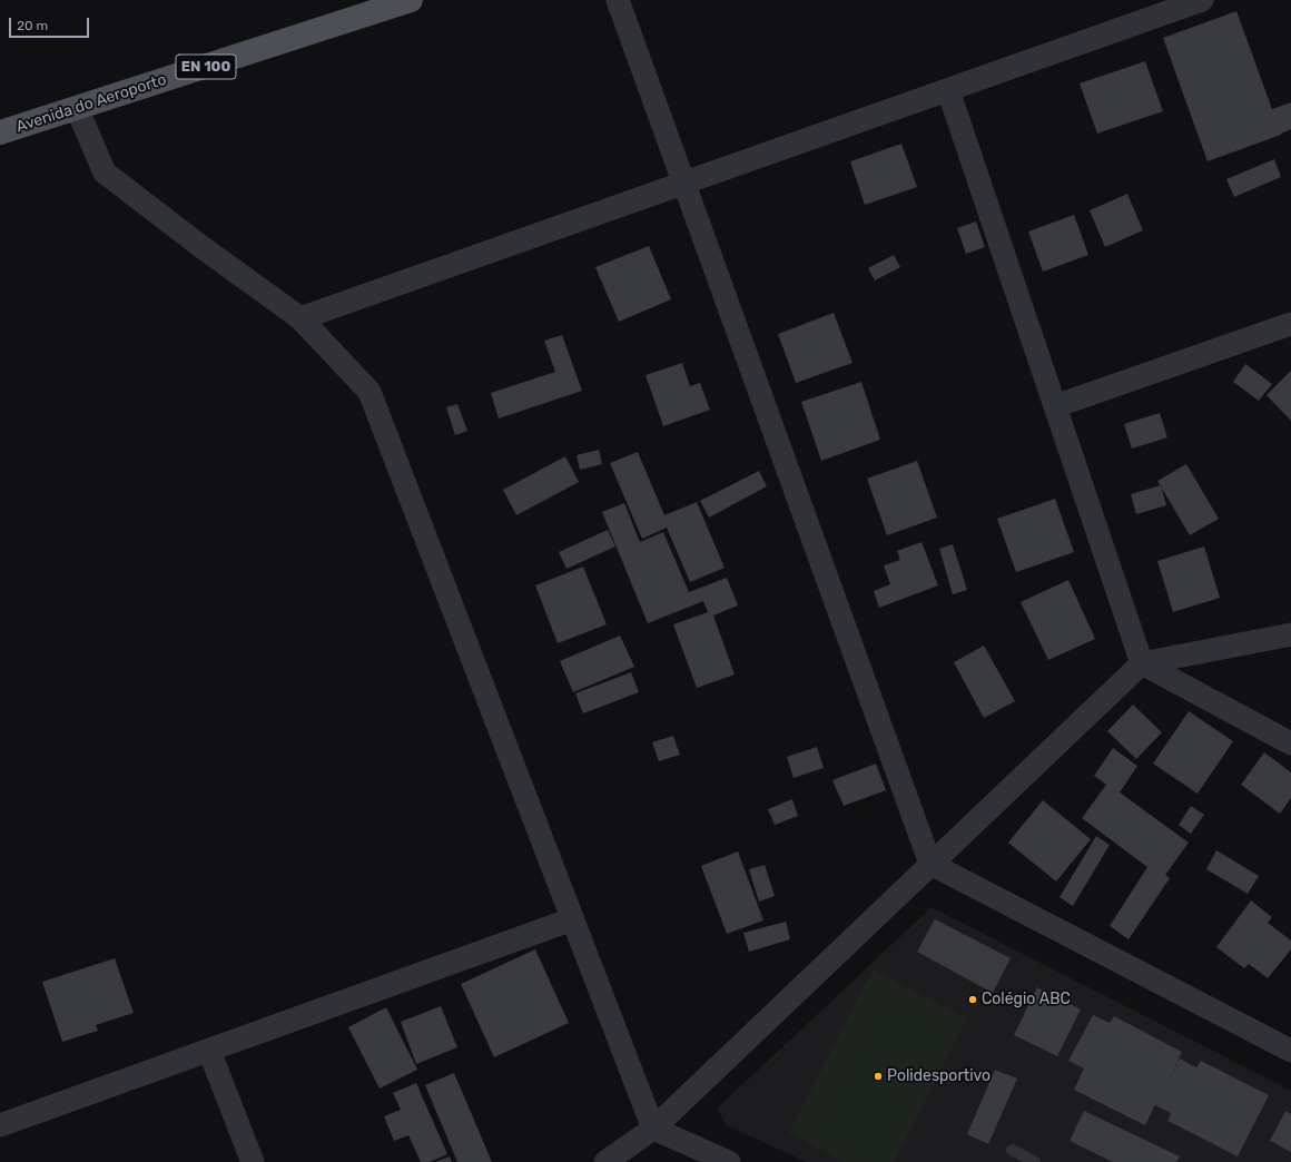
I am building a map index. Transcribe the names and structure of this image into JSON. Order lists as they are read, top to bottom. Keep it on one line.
{"streets":{"main road":["EN 100","Avenida do Aeroporto"]},"places":["Colégio ABC","Polidesportivo"],"scale_bar":"20 m"}
